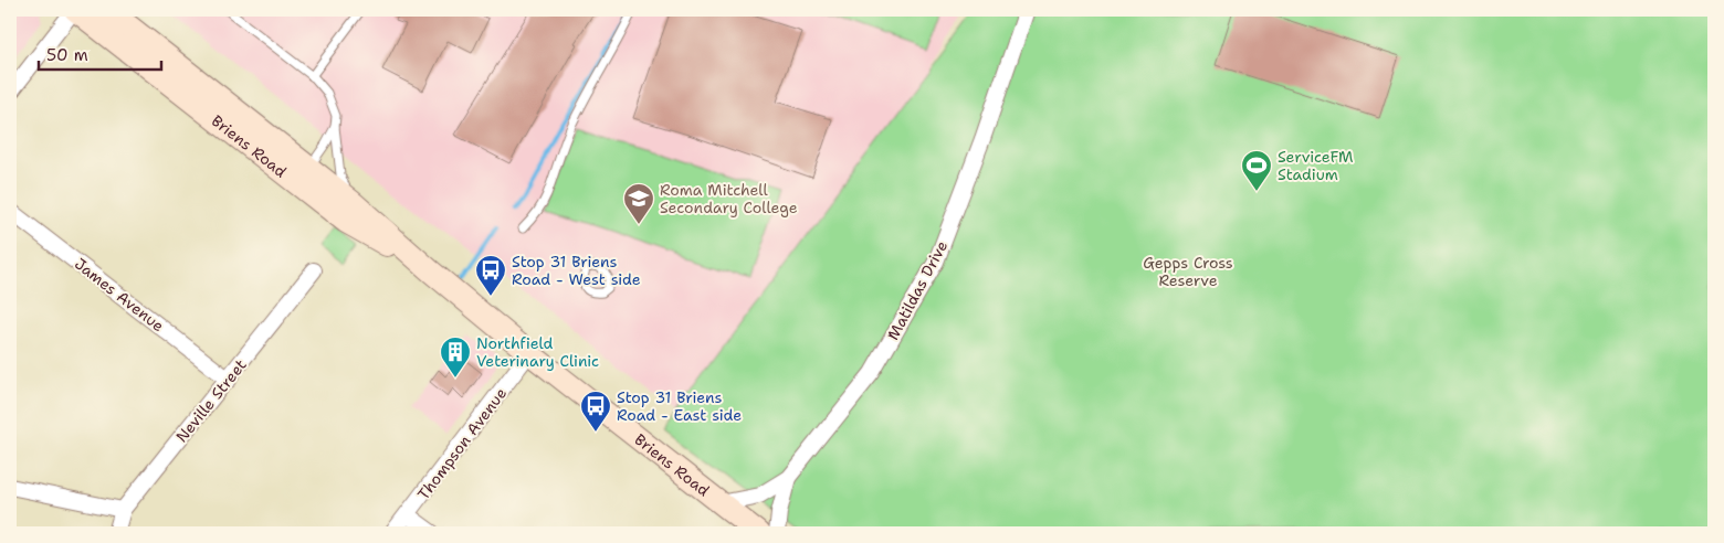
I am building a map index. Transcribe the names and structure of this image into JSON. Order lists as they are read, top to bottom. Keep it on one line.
{"streets":{"main road":["Briens Road"],"street":["Matildas Drive","James Avenue","Neville Street","Thompson Avenue"]},"crossings":[["Briens Road","Matildas Drive"],["Briens Road","Thompson Avenue"],["James Avenue","Neville Street"]],"parks":["Gepps Cross Reserve"],"places":{"sports":["ServiceFM Stadium"],"school or university":["Roma Mitchell Secondary College"],"bus stop":["Stop 31 Briens Road - West side","Stop 31 Briens Road - East side"],"building":["Northfield Veterinary Clinic"]},"scale_bar":"50 m"}
